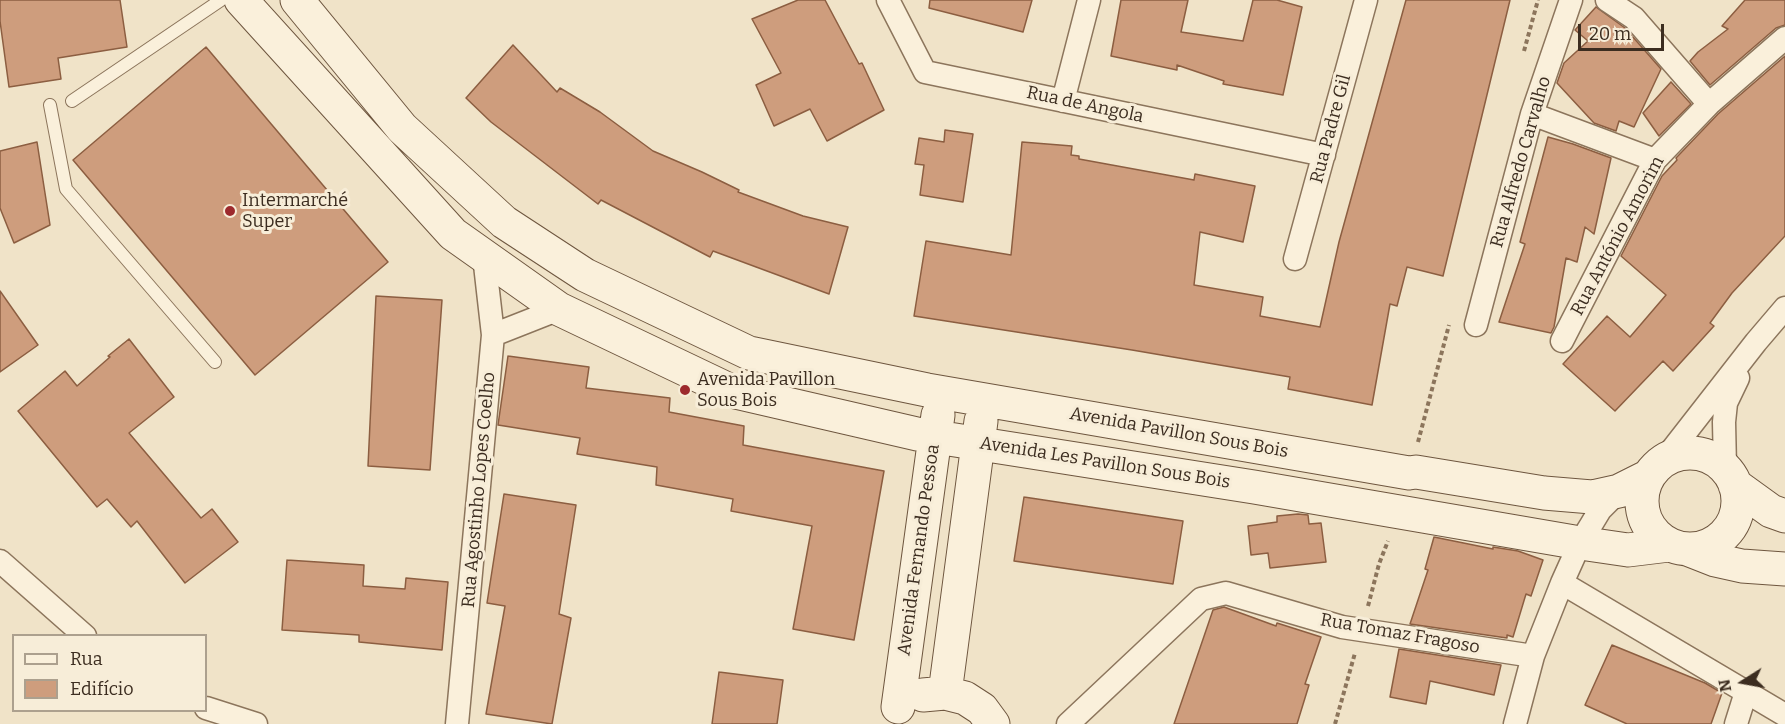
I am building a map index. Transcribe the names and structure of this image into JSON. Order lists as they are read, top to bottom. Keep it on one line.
{"streets":{"street":["Rua de Angola","Rua Padre Gil","Rua Alfredo Carvalho","Rua António Amorim","Avenida Pavillon Sous Bois","Avenida Les Pavillon Sous Bois","Rua Agostinho Lopes Coelho","Avenida Fernando Pessoa","Rua Tomaz Fragoso"]},"crossings":[["Rua de Angola","Rua Padre Gil"],["Avenida Pavillon Sous Bois","Avenida Les Pavillon Sous Bois"],["Avenida Pavillon Sous Bois","Avenida Fernando Pessoa"],["Avenida Les Pavillon Sous Bois","Avenida Fernando Pessoa"]],"places":["Intermarché Super","Avenida Pavillon Sous Bois"],"legend":["Rua","Edifício"],"scale_bar":"20 m","north":"left"}
